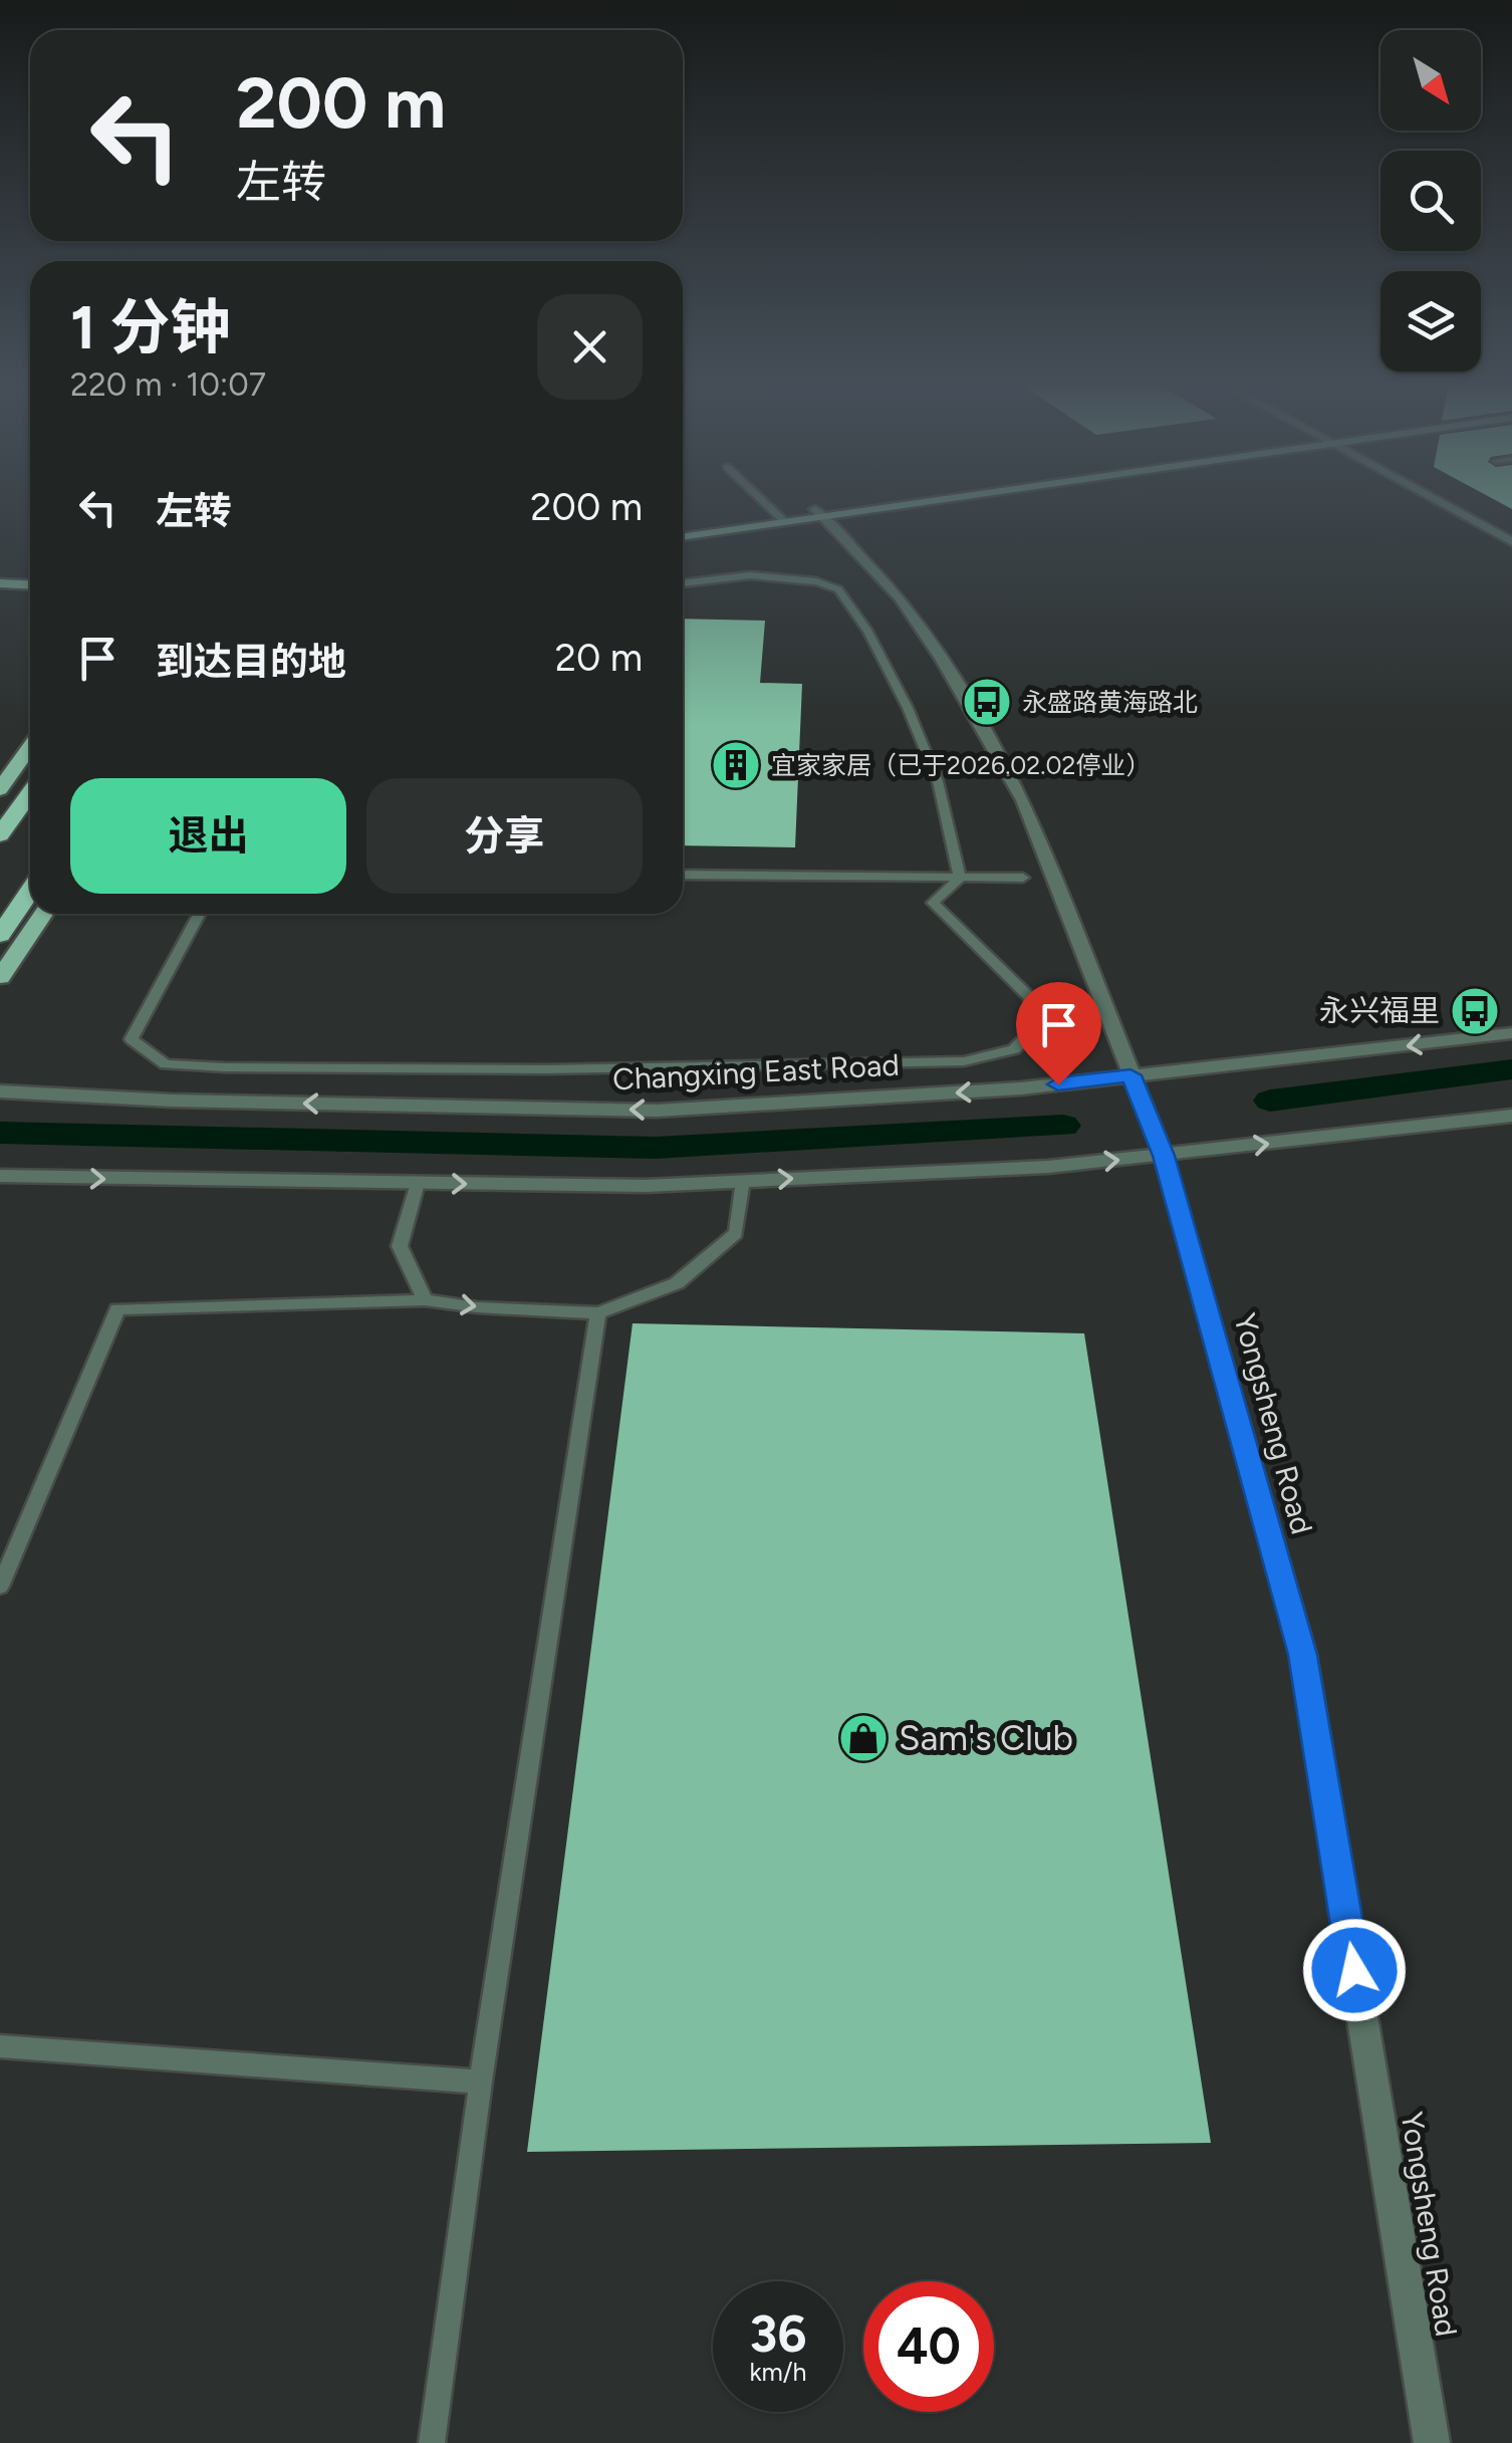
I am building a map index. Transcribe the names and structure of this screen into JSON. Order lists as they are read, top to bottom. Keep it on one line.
{"streets":{"street":["Changxing East Road","Yongsheng Road"]},"crossings":[["Changxing East Road","Yongsheng Road"]],"places":{"bus stop":["永盛路黄海路北","永兴福里"],"building":["宜家家居（已于2026.02.02停业）"],"shop":["Sam's Club"]},"north":"bottom right","page":{"turn":["200 m","左转"],"heading":["1 分钟","220 m · 10:07"],"list":[{"name":"左转","value":"200 m"},{"name":"到达目的地","value":"20 m"}],"buttons":["退出","分享"],"speed":"36 km/h","limit":"40"}}
